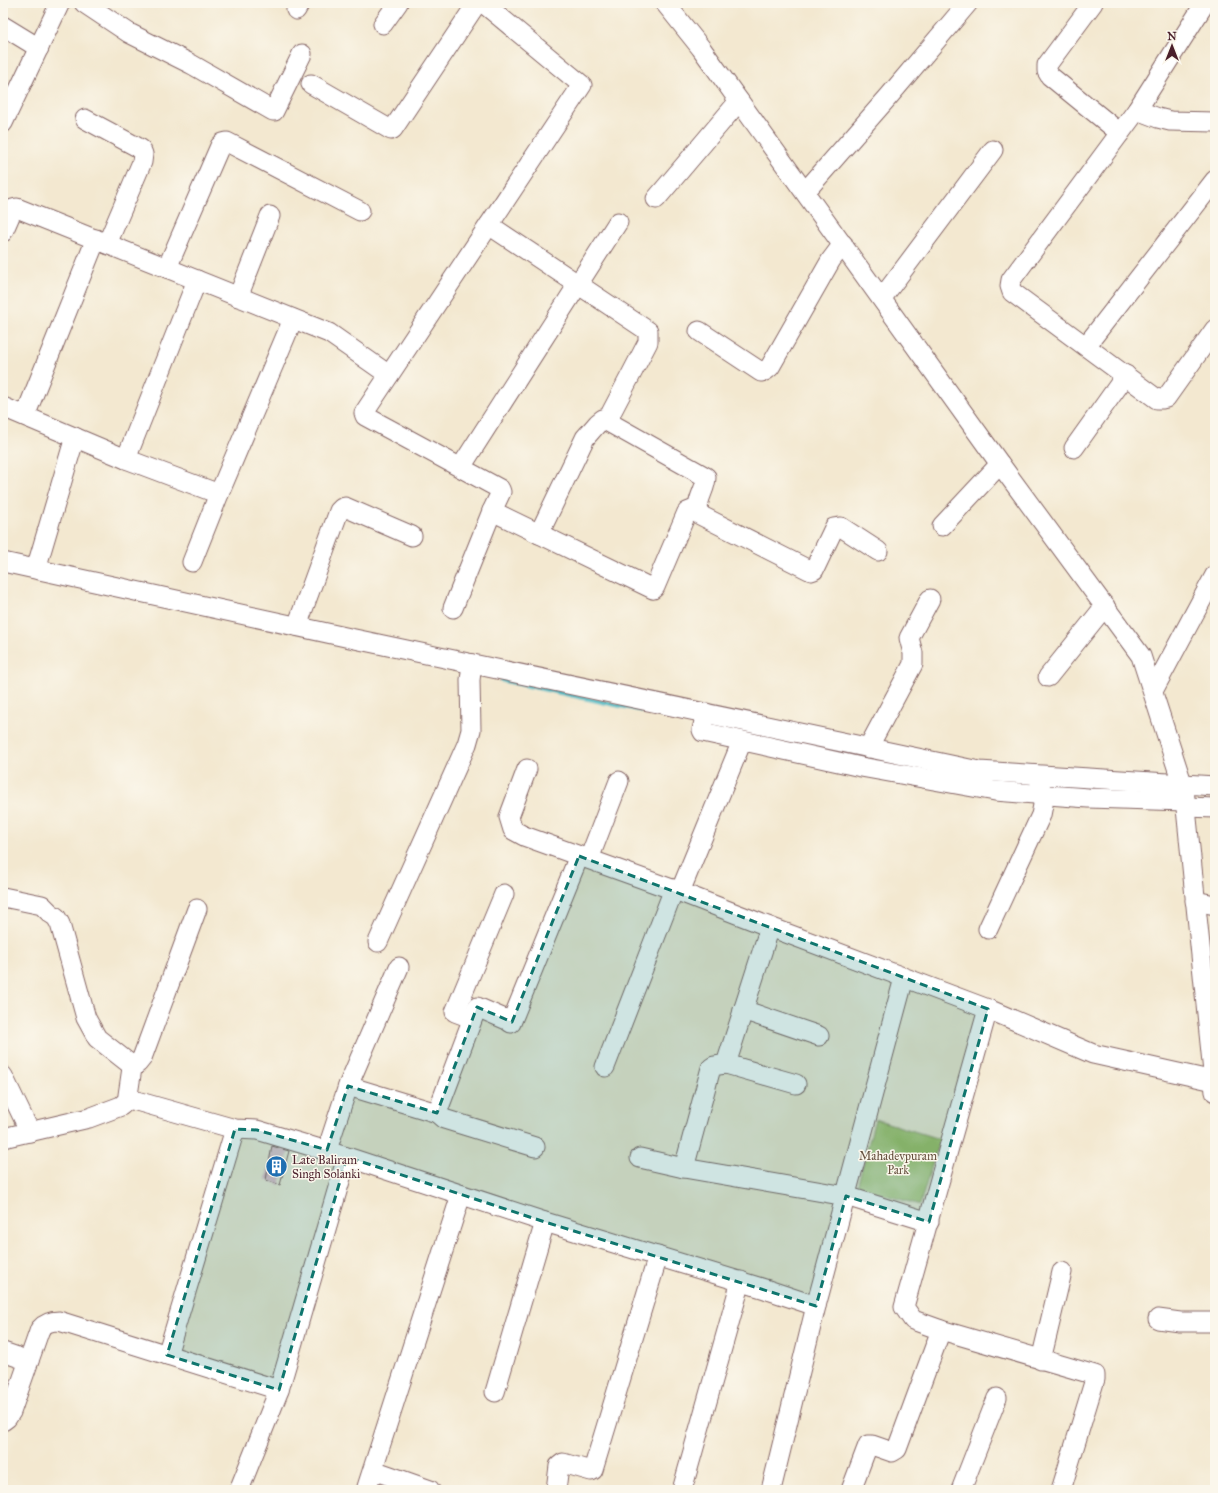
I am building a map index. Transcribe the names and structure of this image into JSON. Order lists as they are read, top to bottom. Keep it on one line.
{"parks":["Mahadevpuram Park"],"places":{"building":["Late Baliram Singh Solanki"]},"north":"top"}
